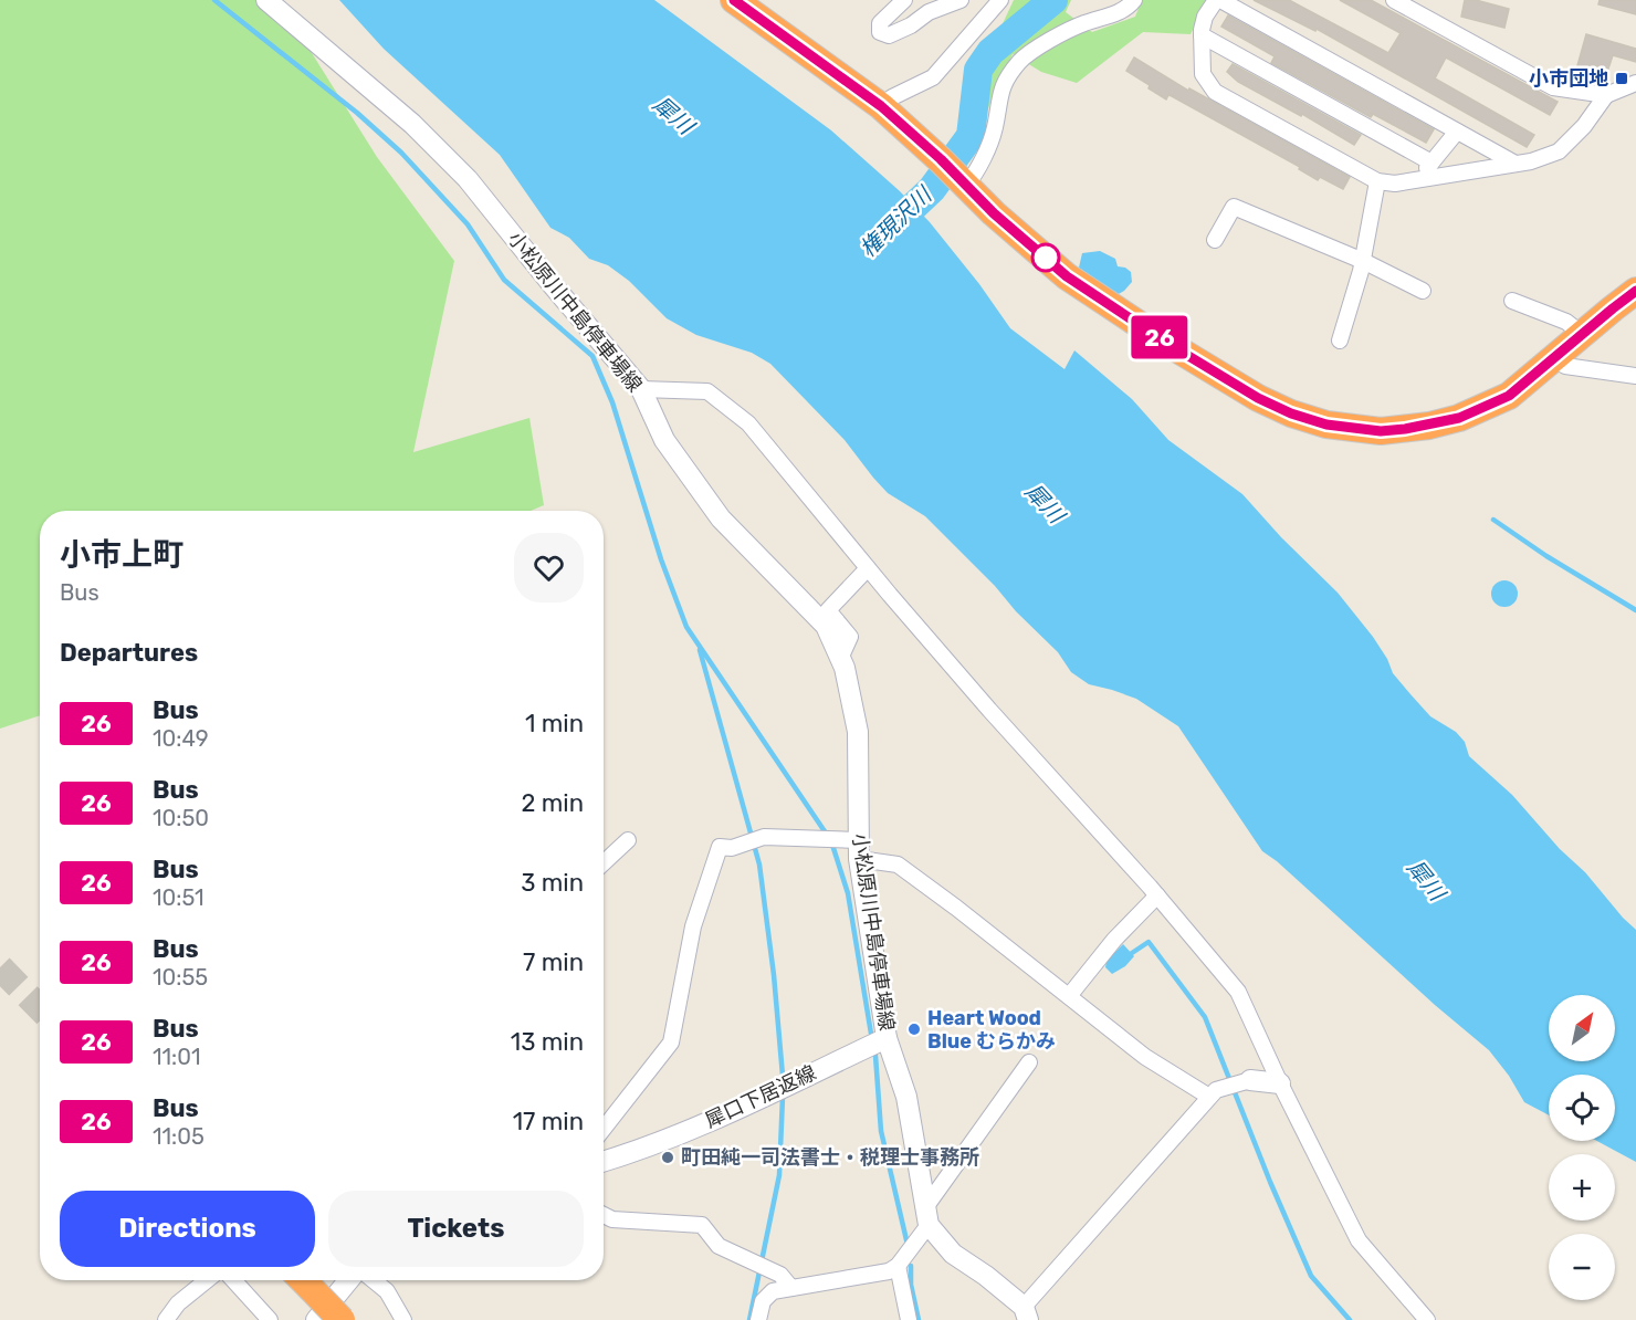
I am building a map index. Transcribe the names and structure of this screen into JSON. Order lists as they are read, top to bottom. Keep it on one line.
{"streets":{"main road":["小松原川中島停車場線","犀口下居返線"]},"crossings":[["小松原川中島停車場線","犀口下居返線"]],"water":["犀川","権現沢川"],"places":{"transit":["小市団地"],"other":["Heart Wood Blue むらかみ","町田純一司法書士・税理士事務所"]},"lines":["bus line 26"],"north":"top right","page":{"on_map":"26","heading":[["小市上町","Bus"],"Departures"],"list":[{"mark":"26","name":"Bus","note":"10:49","value":"1 min"},{"mark":"26","name":"Bus","note":"10:50","value":"2 min"},{"mark":"26","name":"Bus","note":"10:51","value":"3 min"},{"mark":"26","name":"Bus","note":"10:55","value":"7 min"},{"mark":"26","name":"Bus","note":"11:01","value":"13 min"},{"mark":"26","name":"Bus","note":"11:05","value":"17 min"}],"map_buttons":["+","−"],"buttons":["Directions","Tickets"]}}
